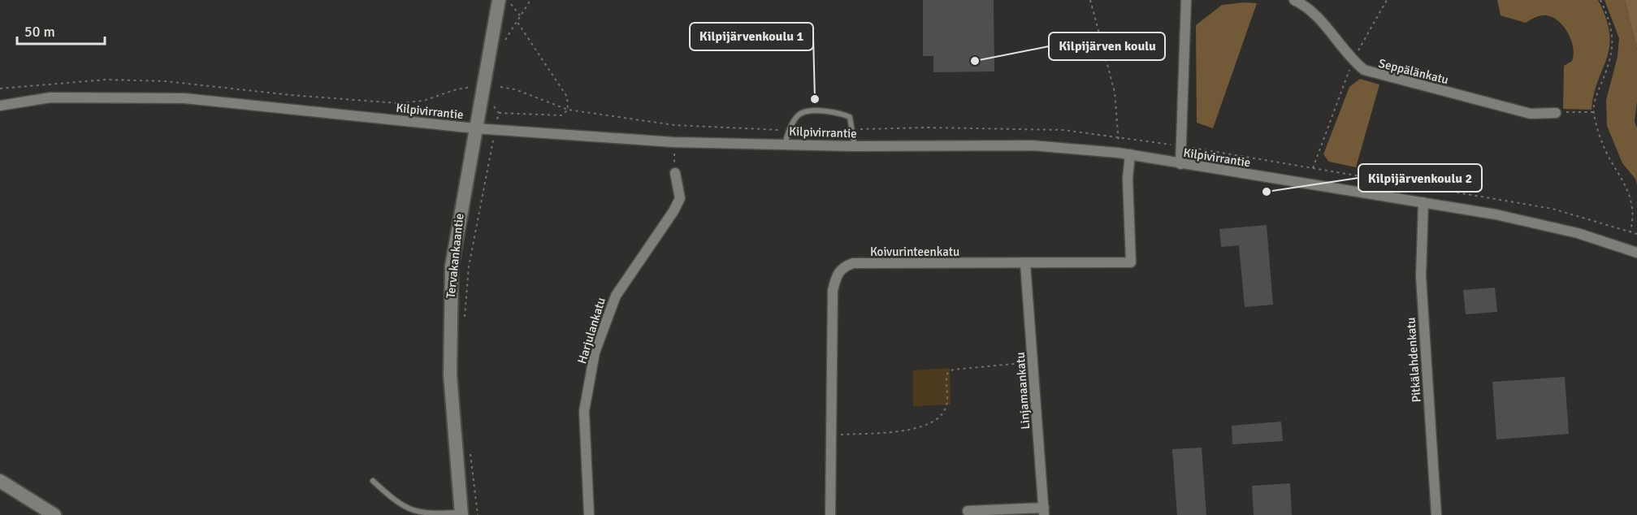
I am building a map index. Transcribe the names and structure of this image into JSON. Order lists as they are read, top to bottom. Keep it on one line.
{"streets":{"street":["Seppälänkatu","Kilpivirrantie","Koivurinteenkatu","Tervakankaantie","Harjulankatu","Pitkälahdenkatu","Linjamaankatu"]},"crossings":[["Kilpivirrantie","Koivurinteenkatu"],["Kilpivirrantie","Tervakankaantie"],["Kilpivirrantie","Pitkälahdenkatu"],["Koivurinteenkatu","Linjamaankatu"]],"places":["Kilpijärven koulu","Kilpijärvenkoulu 1","Kilpijärvenkoulu 2"],"scale_bar":"50 m"}
